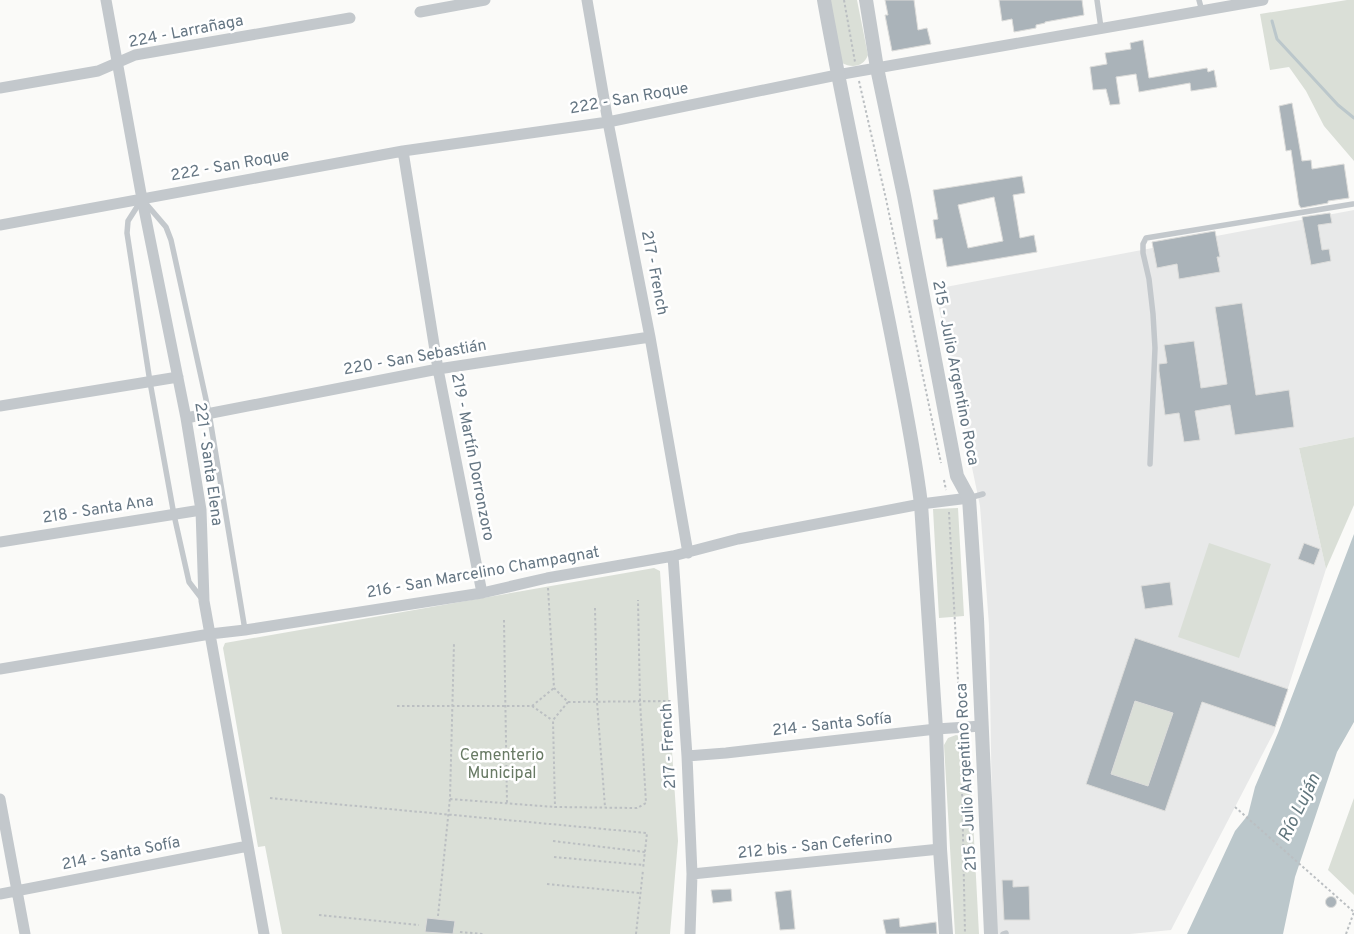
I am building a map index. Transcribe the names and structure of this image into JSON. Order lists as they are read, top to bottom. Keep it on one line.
{"streets":{"street":["224 - Larrañaga","222 - San Roque","217 - French","220 - San Sebastián","215 - Julio Argentino Roca","219 - Martín Dorronzoro","221 - Santa Elena","218 - Santa Ana","216 - San Marcelino Champagnat","214 - Santa Sofía","212 bis - San Ceferino"]},"crossings":[["224 - Larrañaga","221 - Santa Elena"],["222 - San Roque","217 - French"],["222 - San Roque","215 - Julio Argentino Roca"],["222 - San Roque","219 - Martín Dorronzoro"],["222 - San Roque","221 - Santa Elena"],["217 - French","220 - San Sebastián"],["217 - French","216 - San Marcelino Champagnat"],["217 - French","214 - Santa Sofía"],["217 - French","212 bis - San Ceferino"],["220 - San Sebastián","219 - Martín Dorronzoro"],["220 - San Sebastián","221 - Santa Elena"],["215 - Julio Argentino Roca","216 - San Marcelino Champagnat"],["215 - Julio Argentino Roca","214 - Santa Sofía"],["215 - Julio Argentino Roca","212 bis - San Ceferino"],["219 - Martín Dorronzoro","216 - San Marcelino Champagnat"],["221 - Santa Elena","218 - Santa Ana"],["221 - Santa Elena","216 - San Marcelino Champagnat"],["221 - Santa Elena","214 - Santa Sofía"]],"water":["Río Luján"],"parks":["Cementerio Municipal"]}
